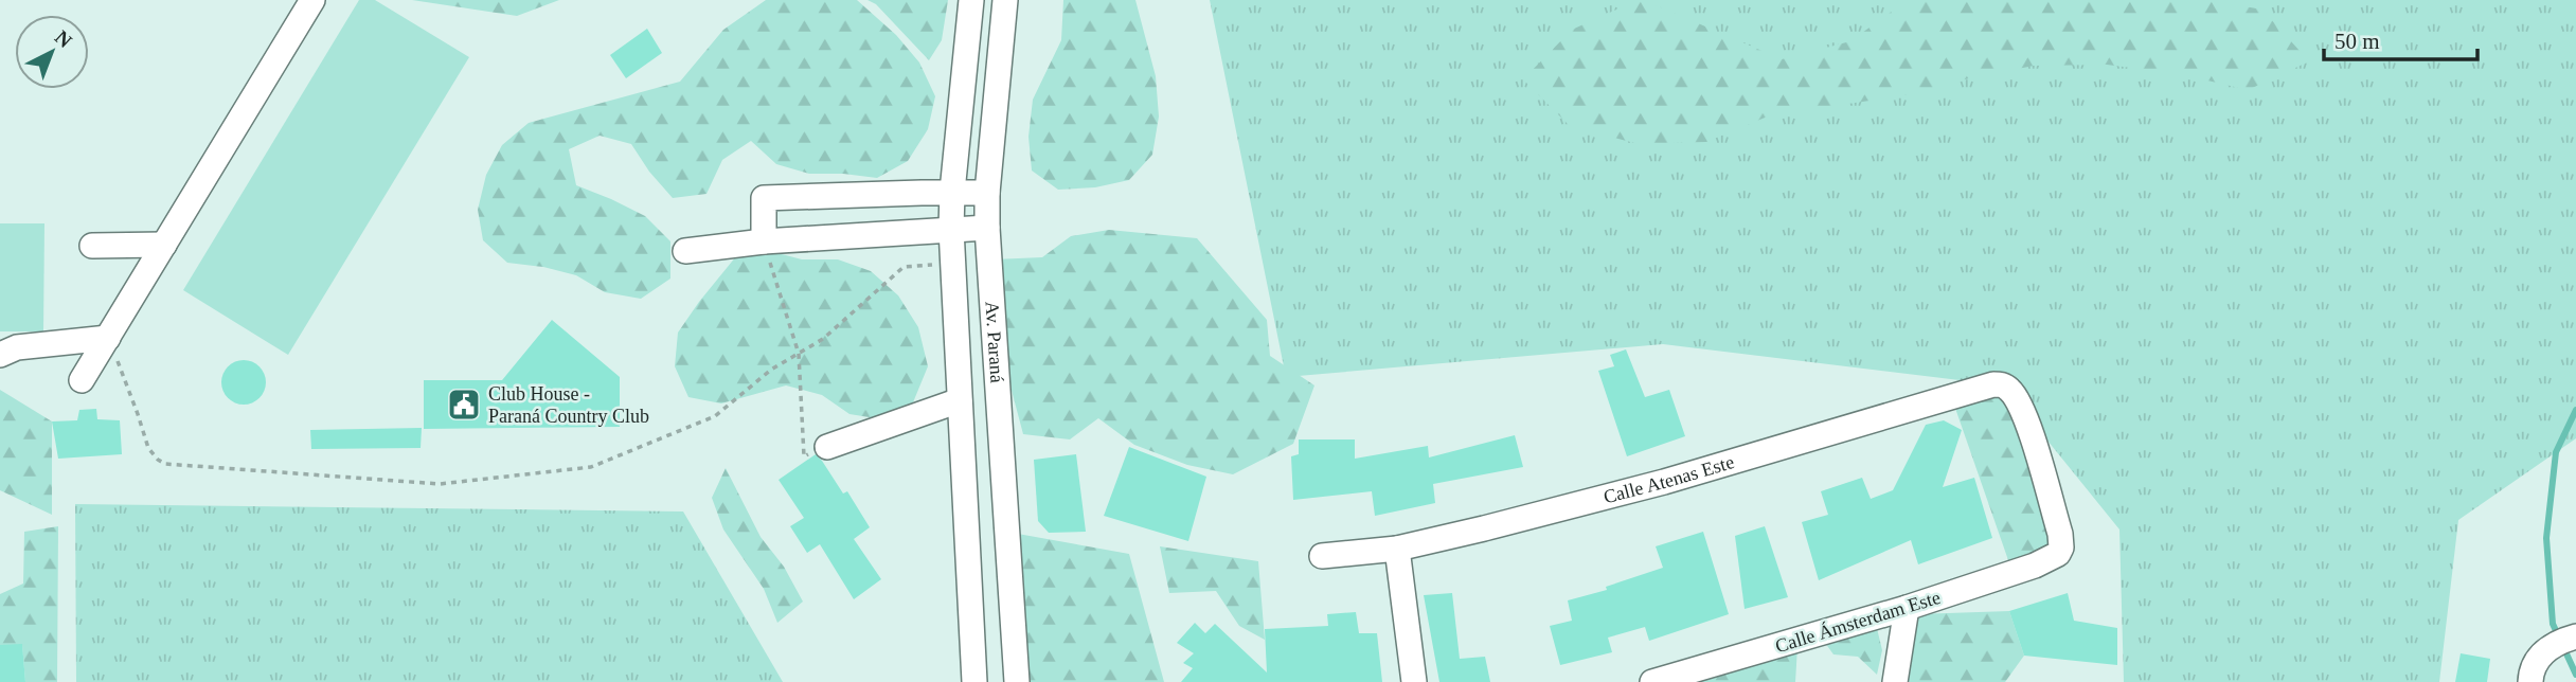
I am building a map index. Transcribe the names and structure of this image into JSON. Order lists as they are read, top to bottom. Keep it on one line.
{"streets":{"street":["Av. Paraná","Calle Atenas Este","Calle Ámsterdam Este"]},"crossings":[["Calle Atenas Este","Calle Ámsterdam Este"]],"places":{"public building":["Club House - Paraná Country Club"]},"scale_bar":"50 m","north":"top right"}
